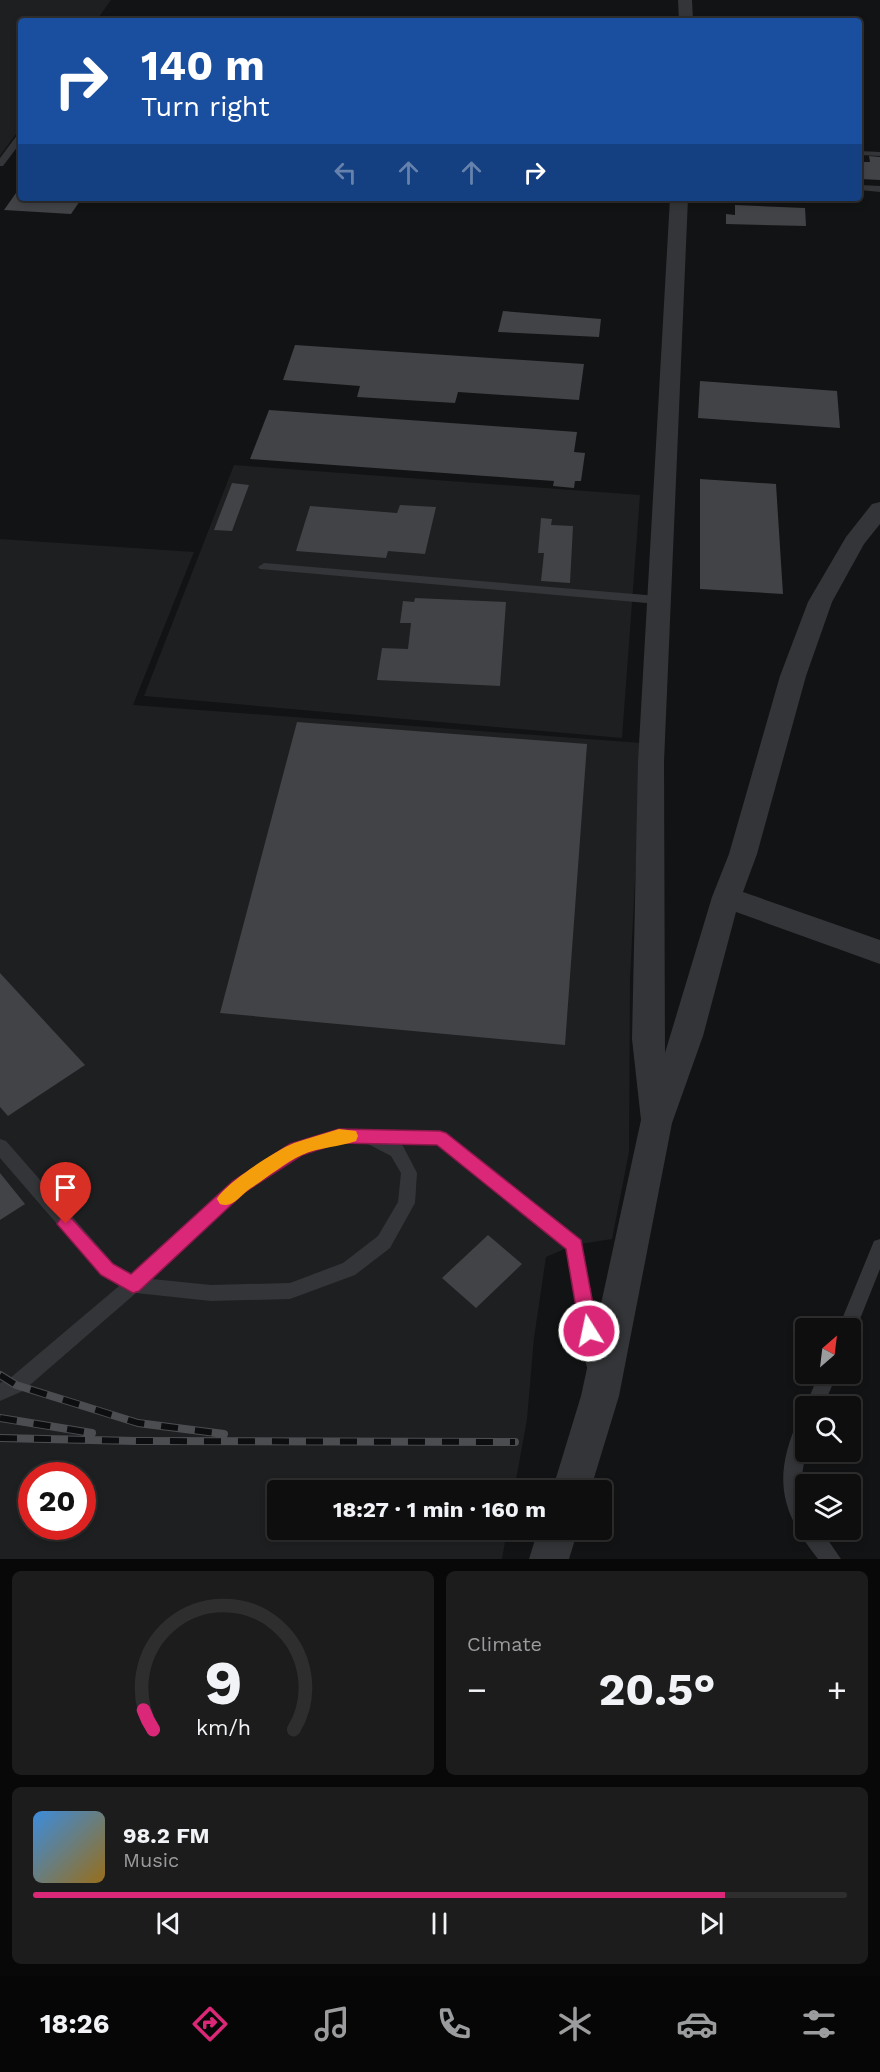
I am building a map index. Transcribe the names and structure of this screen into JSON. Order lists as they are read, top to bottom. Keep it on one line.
{"north":"top right","page":{"turn":["140 m","Turn right"],"limit":"20","trip":"18:27 · 1 min · 160 m","tile":"Climate","heat":["−","20.5°","+"],"song":["98.2 FM","Music"],"tabs":"18:26","gauge":["9","km/h"]}}
